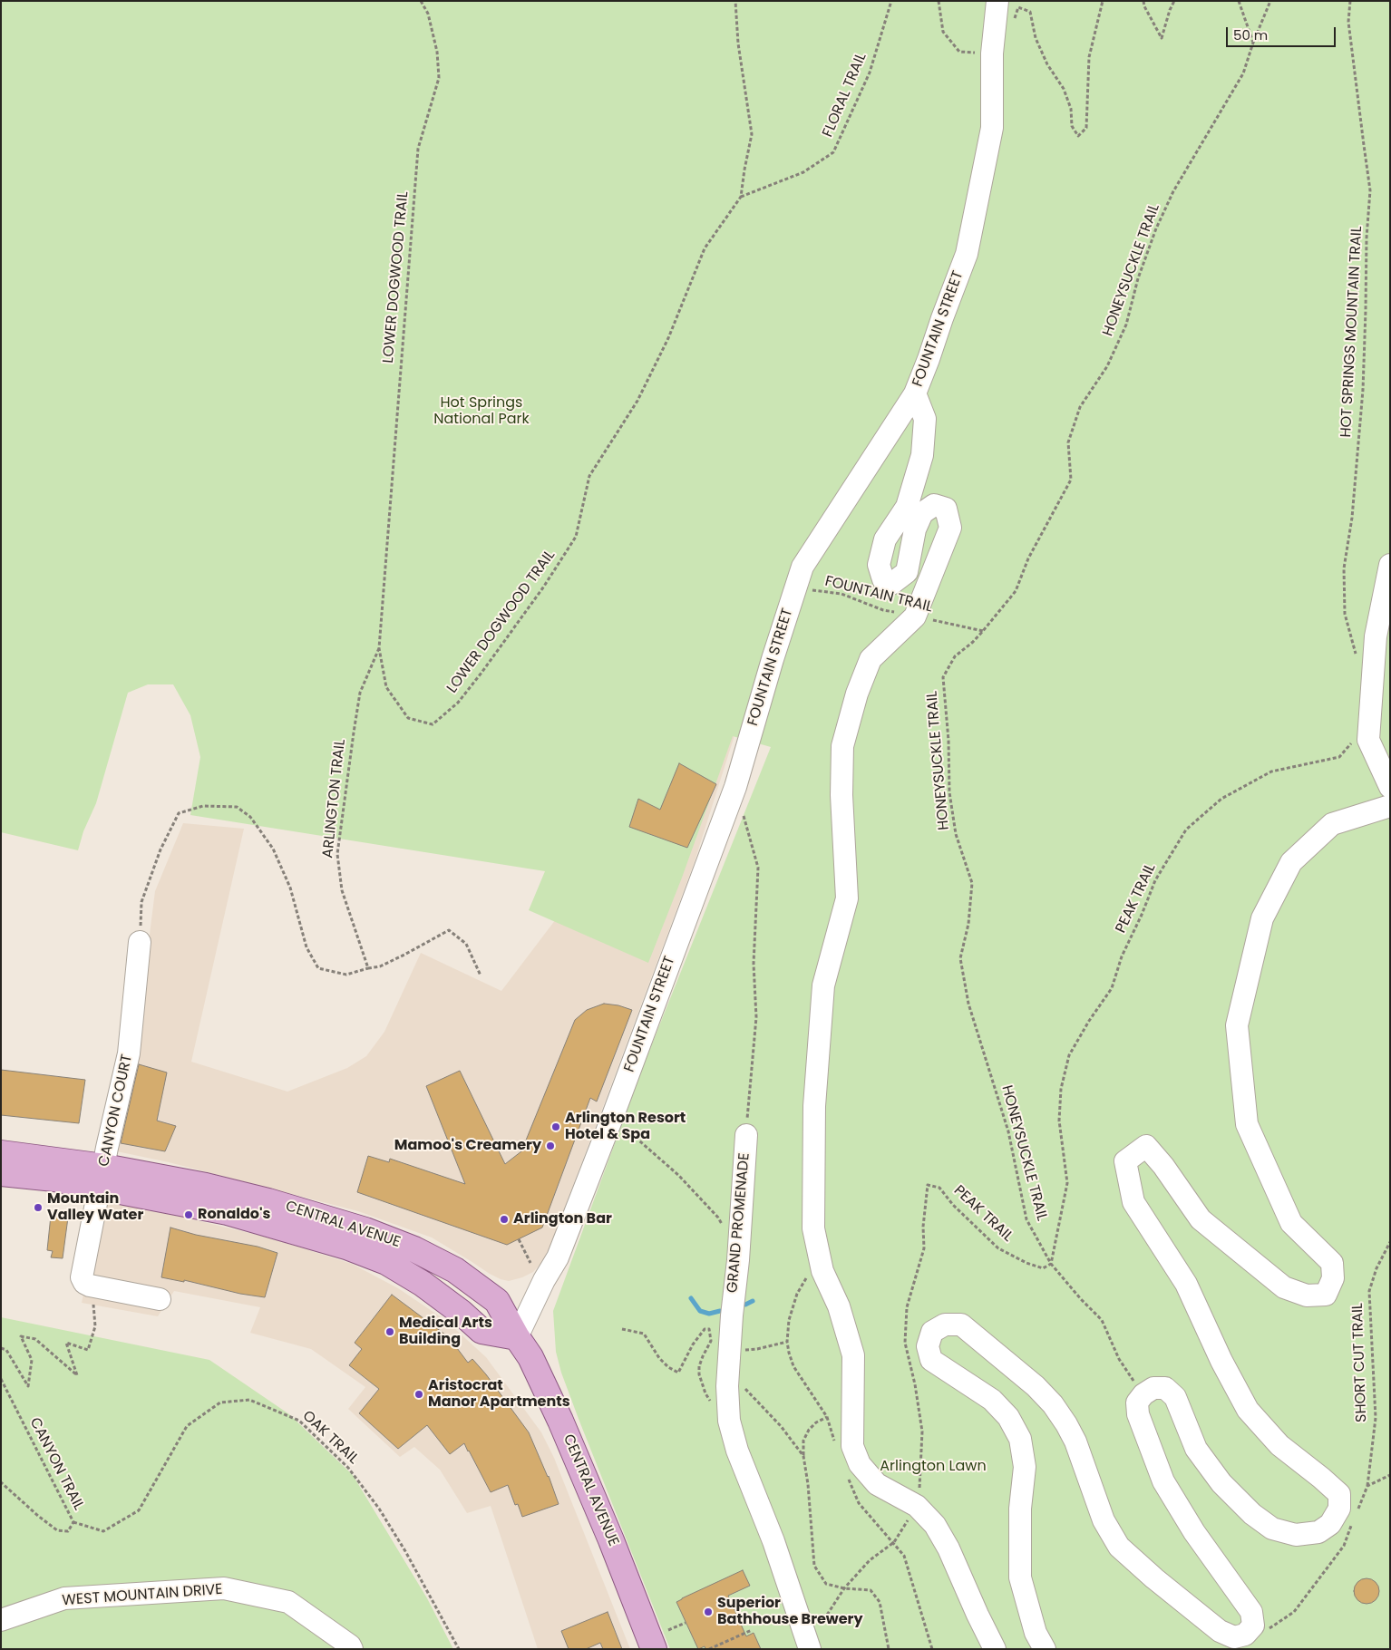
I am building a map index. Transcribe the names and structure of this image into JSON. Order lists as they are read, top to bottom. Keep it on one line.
{"streets":{"main road":["CENTRAL AVENUE"],"street":["FOUNTAIN STREET","CANYON COURT","GRAND PROMENADE","WEST MOUNTAIN DRIVE"],"path":["FLORAL TRAIL","HONEYSUCKLE TRAIL","LOWER DOGWOOD TRAIL","HOT SPRINGS MOUNTAIN TRAIL","FOUNTAIN TRAIL","ARLINGTON TRAIL","PEAK TRAIL","SHORT CUT TRAIL","OAK TRAIL","CANYON TRAIL"]},"crossings":[["FLORAL TRAIL","LOWER DOGWOOD TRAIL"],["HONEYSUCKLE TRAIL","FOUNTAIN TRAIL"],["HONEYSUCKLE TRAIL","PEAK TRAIL"],["LOWER DOGWOOD TRAIL","ARLINGTON TRAIL"],["FOUNTAIN STREET","FOUNTAIN TRAIL"],["FOUNTAIN STREET","GRAND PROMENADE"],["FOUNTAIN STREET","CENTRAL AVENUE"],["PEAK TRAIL","GRAND PROMENADE"],["CANYON COURT","CENTRAL AVENUE"],["OAK TRAIL","CANYON TRAIL"]],"parks":["Hot Springs National Park","Arlington Lawn"],"places":["Arlington Resort Hotel & Spa","Mamoo's Creamery","Mountain Valley Water","Ronaldo's","Arlington Bar","Medical Arts Building","Aristocrat Manor Apartments","Superior Bathhouse Brewery"],"scale_bar":"50 m"}
